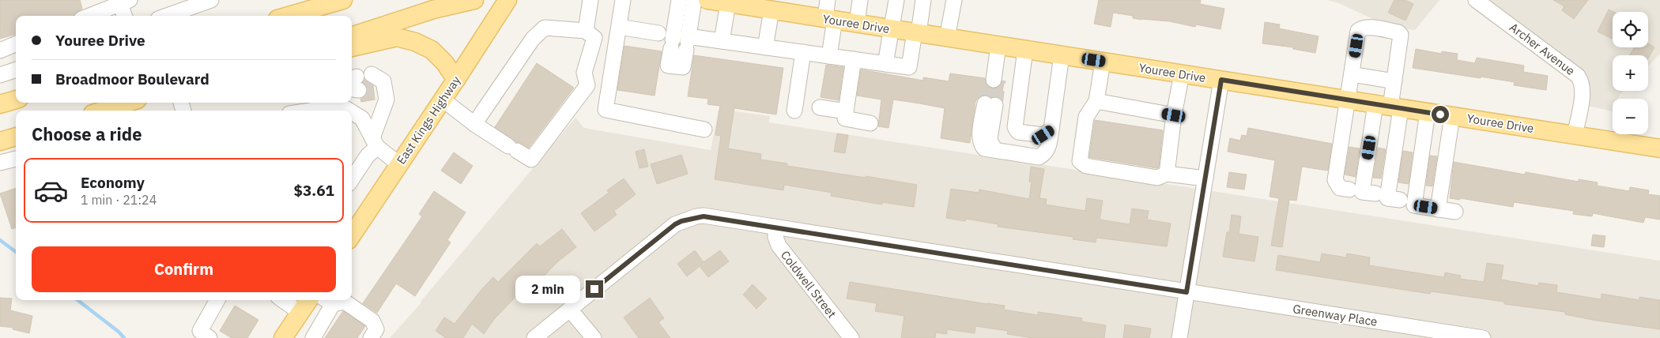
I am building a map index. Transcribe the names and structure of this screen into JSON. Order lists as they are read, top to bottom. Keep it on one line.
{"streets":{"main road":["Youree Drive","East Kings Highway"],"street":["Archer Avenue","Coldwell Street","Greenway Place"]},"crossings":[["Youree Drive","Archer Avenue"],["Coldwell Street","Greenway Place"]],"page":{"map_buttons":["+","−"],"banner":["Youree Drive","Broadmoor Boulevard"],"heading":"Choose a ride","list":[{"name":"Economy","note":"1 min · 21:24","value":"$3.61"}],"buttons":"Confirm","bubble":"2 min"}}
